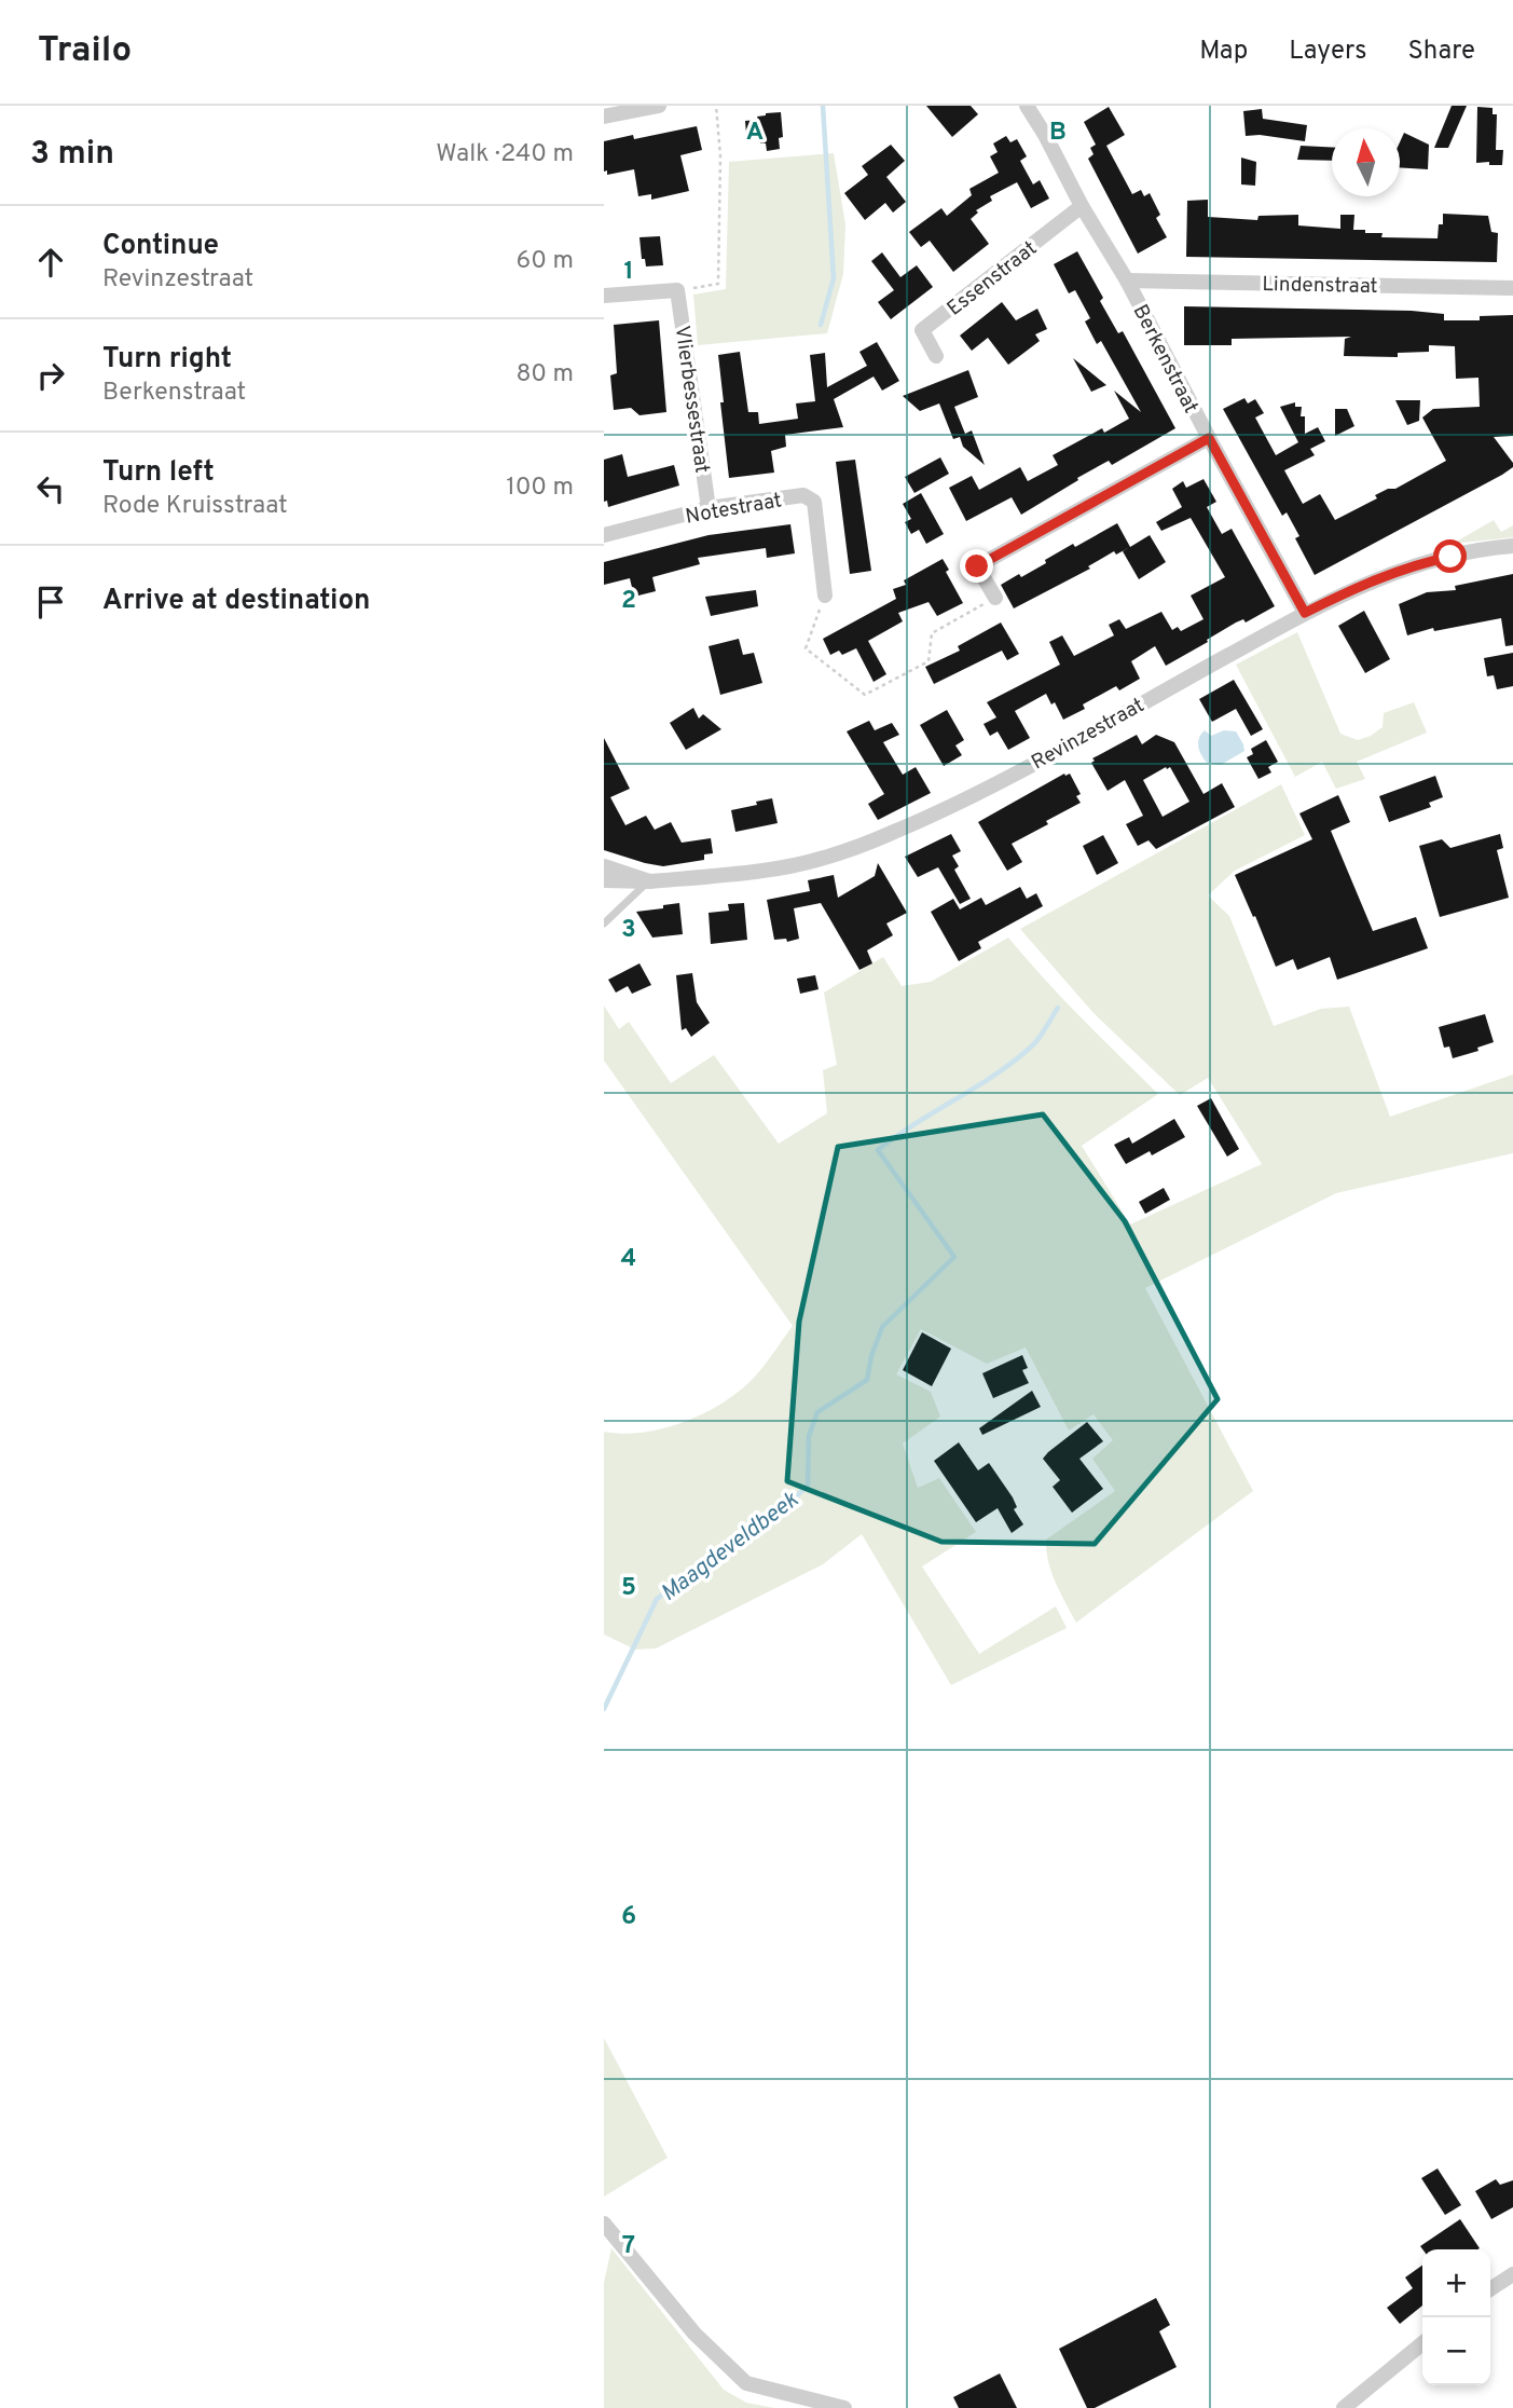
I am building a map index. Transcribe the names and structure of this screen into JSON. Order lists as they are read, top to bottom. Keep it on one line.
{"streets":{"street":["Essenstraat","Lindenstraat","Berkenstraat","Vlierbessestraat","Notestraat","Revinzestraat"]},"crossings":[["Essenstraat","Berkenstraat"],["Lindenstraat","Berkenstraat"],["Berkenstraat","Revinzestraat"],["Vlierbessestraat","Notestraat"]],"water":["Maagdeveldbeek"],"north":"top","page":{"header":"Trailo","nav":["Map","Layers","Share"],"heading":["3 min","Walk · 240 m"],"list":[["Continue","Revinzestraat","60 m"],["Turn right","Berkenstraat","80 m"],["Turn left","Rode Kruisstraat","100 m"],"Arrive at destination"],"map_buttons":["+","−"]},"grid":{"columns":["A","B"],"rows":["1","2","3","4","5","6","7"]}}
